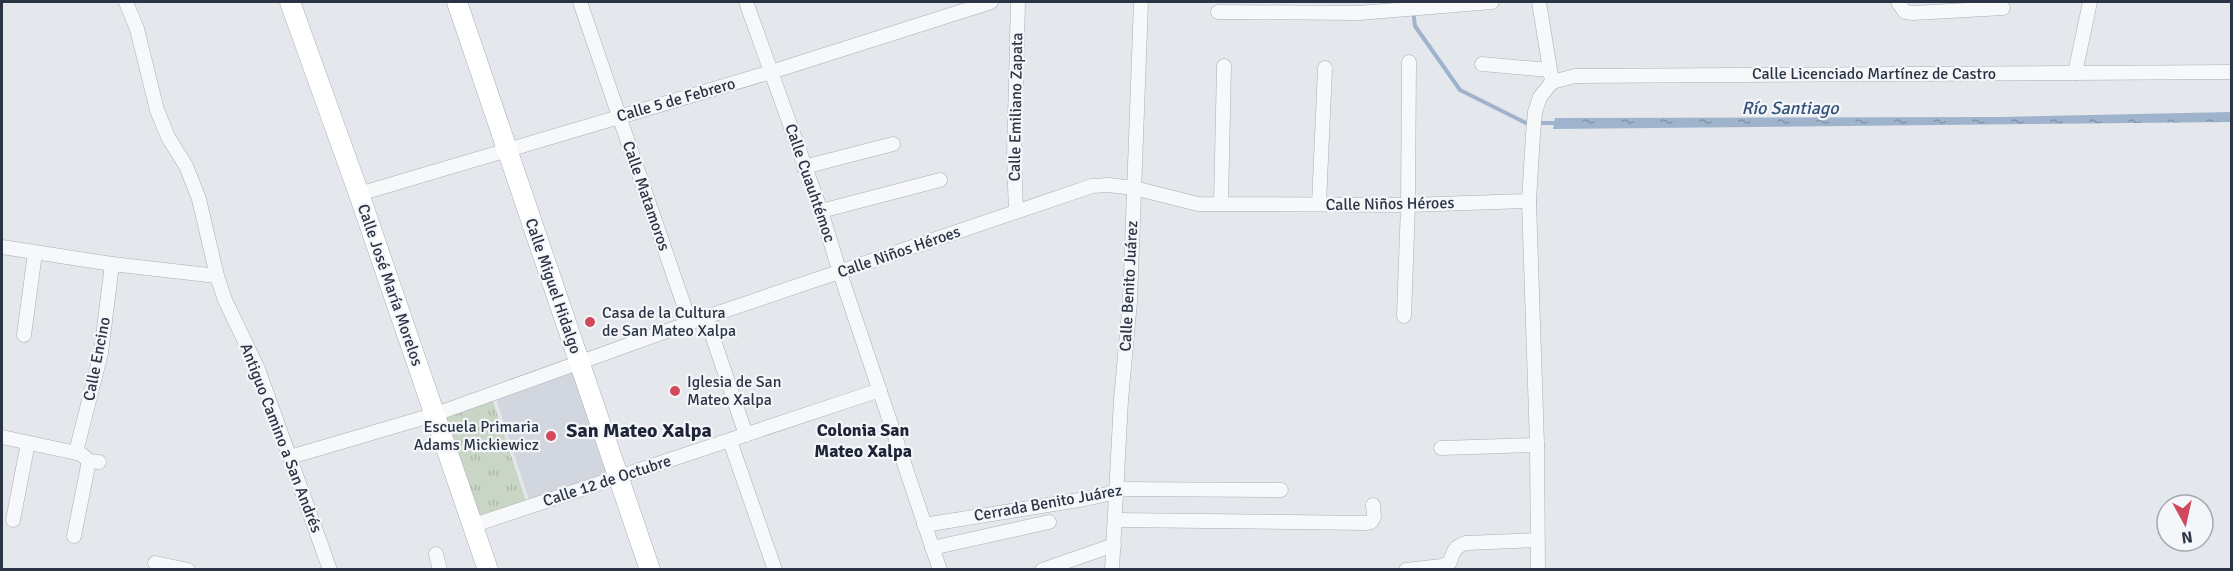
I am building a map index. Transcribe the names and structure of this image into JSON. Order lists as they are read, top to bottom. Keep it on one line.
{"streets":{"main road":["Calle José María Morelos","Calle Miguel Hidalgo"],"street":["Calle Licenciado Martínez de Castro","Calle 5 de Febrero","Calle Emiliano Zapata","Calle Cuauhtémoc","Calle Matamoros","Calle Niños Héroes","Calle Benito Juárez","Calle Encino","Antiguo Camino a San Andrés","Calle 12 de Octubre","Cerrada Benito Juárez"]},"crossings":[["Calle 5 de Febrero","Calle Cuauhtémoc"],["Calle 5 de Febrero","Calle Matamoros"],["Calle 5 de Febrero","Calle José María Morelos"],["Calle 5 de Febrero","Calle Miguel Hidalgo"],["Calle Emiliano Zapata","Calle Niños Héroes"],["Calle Cuauhtémoc","Calle Niños Héroes"],["Calle Cuauhtémoc","Calle 12 de Octubre"],["Calle Cuauhtémoc","Cerrada Benito Juárez"],["Calle Matamoros","Calle Niños Héroes"],["Calle Niños Héroes","Calle José María Morelos"],["Calle Niños Héroes","Calle Miguel Hidalgo"],["Calle Niños Héroes","Calle Benito Juárez"],["Calle Niños Héroes","Antiguo Camino a San Andrés"],["Calle José María Morelos","Calle 12 de Octubre"],["Calle Miguel Hidalgo","Calle 12 de Octubre"],["Calle Benito Juárez","Cerrada Benito Juárez"]],"districts":["San Mateo Xalpa","Colonia San Mateo Xalpa"],"water":["Río Santiago"],"places":["Casa de la Cultura de San Mateo Xalpa","Iglesia de San Mateo Xalpa","Escuela Primaria Adams Mickiewicz"],"north":"bottom"}
